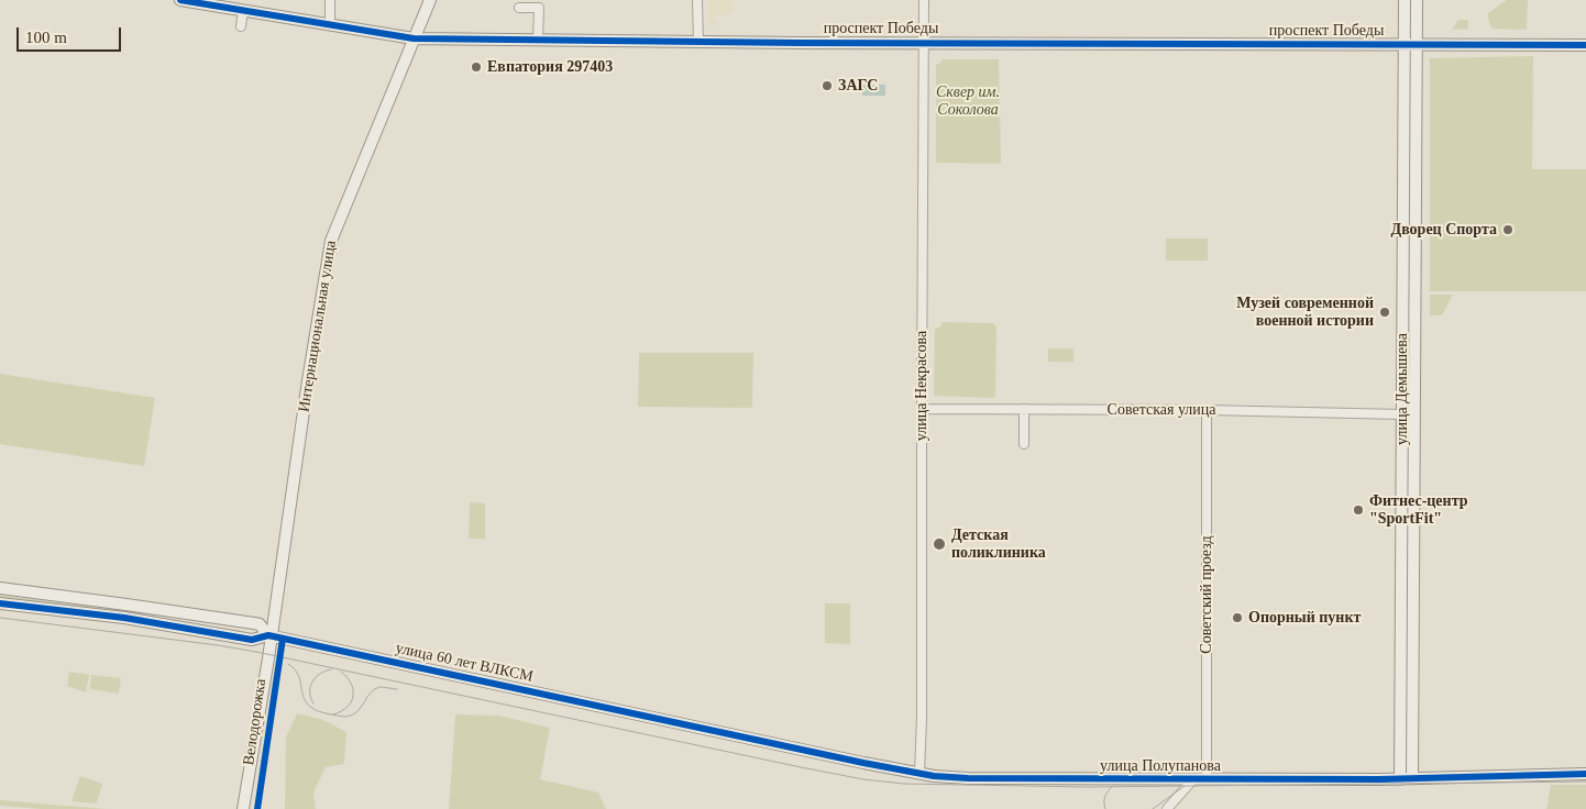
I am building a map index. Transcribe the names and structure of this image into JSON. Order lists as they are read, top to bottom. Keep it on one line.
{"streets":{"street":["проспект Победы","Интернациональная улица","улица Некрасова","улица Демышева","Советская улица","Советский проезд","улица 60 лет ВЛКСМ","улица Полупанова"],"cycle path":["Велодорожка"]},"crossings":[["проспект Победы","Интернациональная улица"],["проспект Победы","улица Некрасова"],["проспект Победы","улица Демышева"],["Интернациональная улица","улица 60 лет ВЛКСМ"],["улица Некрасова","Советская улица"],["улица Некрасова","улица 60 лет ВЛКСМ"],["улица Некрасова","улица Полупанова"],["улица Демышева","Советская улица"],["улица Демышева","улица Полупанова"],["Советская улица","Советский проезд"],["Советский проезд","улица Полупанова"],["улица 60 лет ВЛКСМ","улица Полупанова"]],"parks":["Сквер им. Соколова"],"places":["Евпатория 297403","ЗАГС","Дворец Спорта","Музей современной военной истории","Фитнес-центр \"SportFit\"","Детская поликлиника","Опорный пункт"],"scale_bar":"100 m"}
